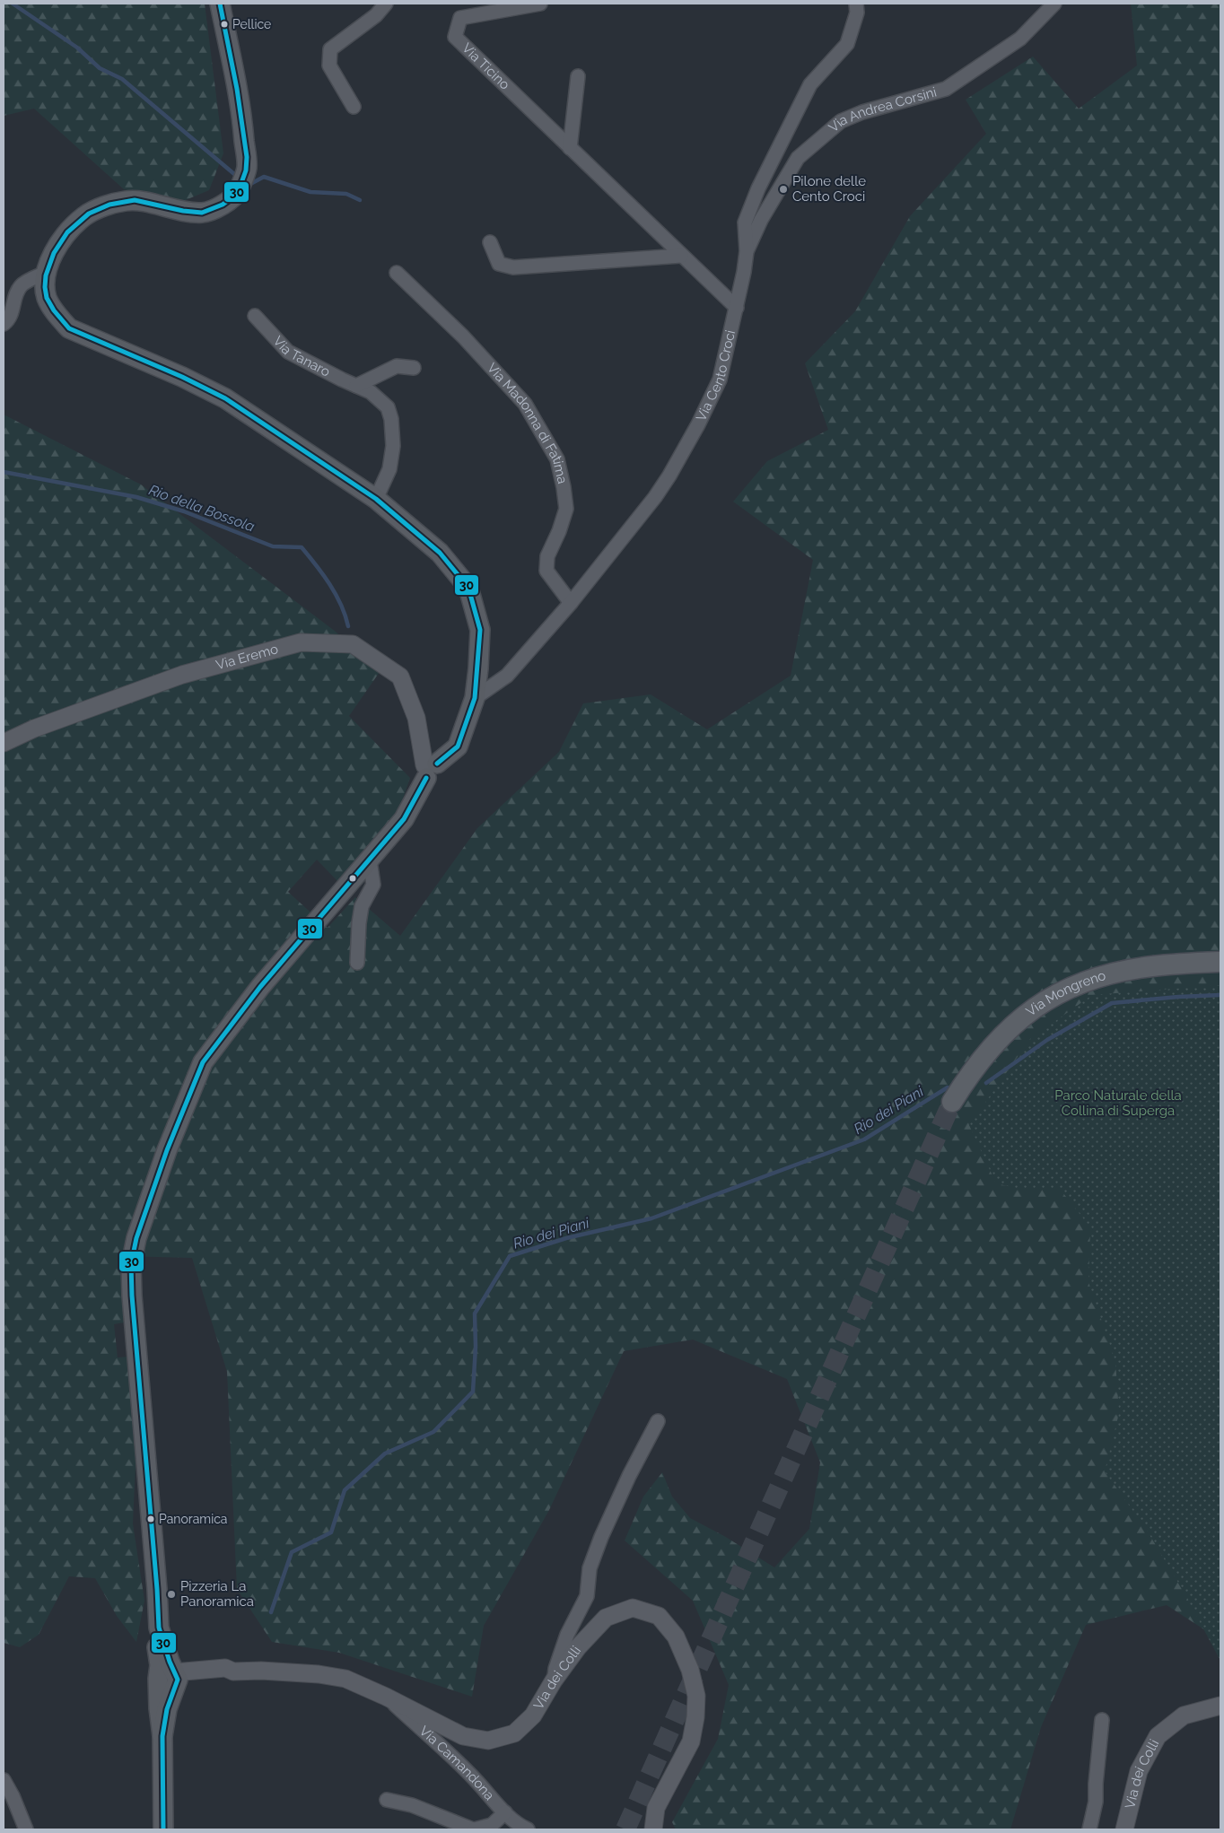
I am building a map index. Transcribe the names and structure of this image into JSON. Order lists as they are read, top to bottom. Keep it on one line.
{"streets":{"main road":["Via Mongreno"],"street":["Via Ticino","Via Andrea Corsini","Via Tanaro","Via Cento Croci","Via Madonna di Fatima","Via Eremo","Via dei Colli","Via Camandona"]},"crossings":[["Via Ticino","Via Cento Croci"],["Via Andrea Corsini","Via Cento Croci"],["Via Cento Croci","Via Madonna di Fatima"],["Via dei Colli","Via Camandona"]],"water":["Rio della Bossola","Rio dei Piani"],"parks":["Parco Naturale della Collina di Superga"],"places":["Pellice","Pilone delle Cento Croci","Panoramica","Pizzeria La Panoramica"],"lines":["transit line 30"]}
